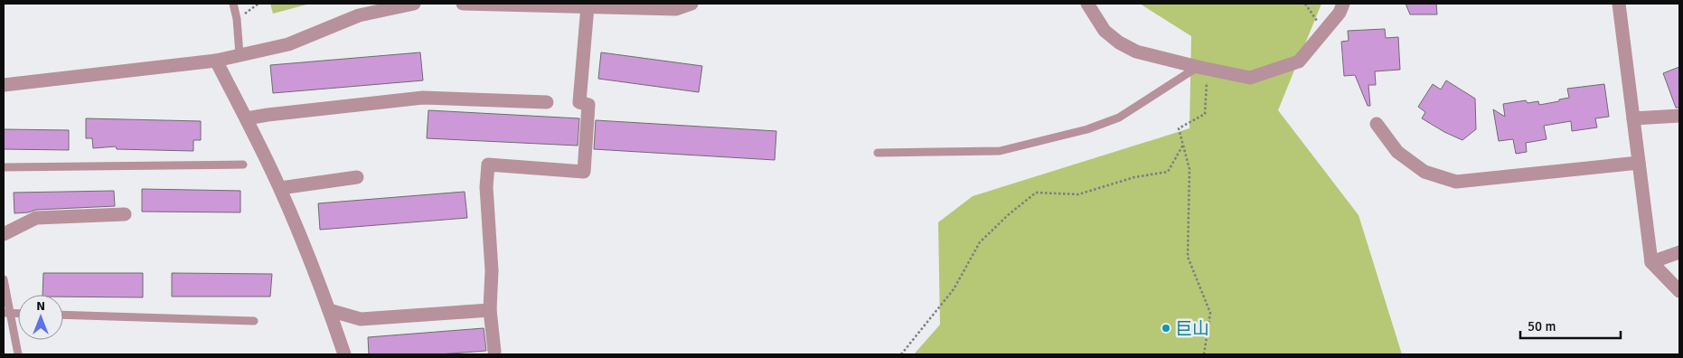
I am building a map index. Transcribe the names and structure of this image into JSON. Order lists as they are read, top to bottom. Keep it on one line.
{"places":["巨山"],"scale_bar":"50 m","north":"top"}
